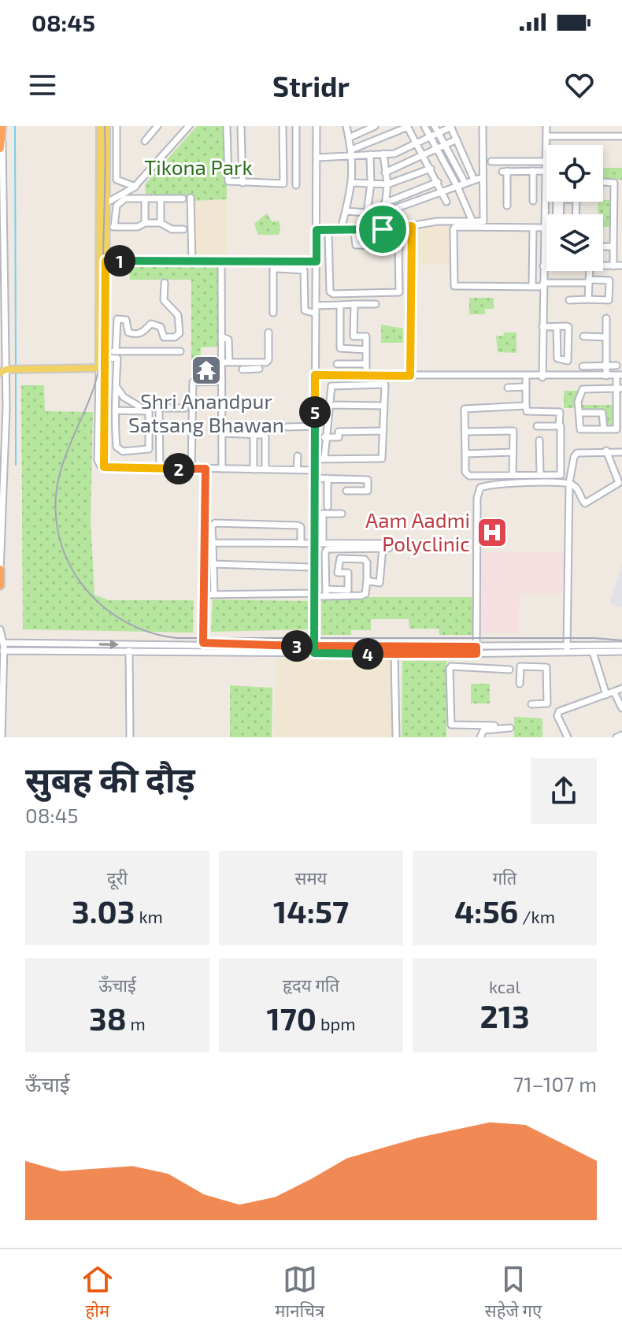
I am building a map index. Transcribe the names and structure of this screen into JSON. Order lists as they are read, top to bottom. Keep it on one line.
{"parks":["Tikona Park"],"places":{"temple":["Shri Anandpur Satsang Bhawan"],"hospital":["Aam Aadmi Polyclinic"]},"page":{"status":"08:45","header":"Stridr","pins":["1","5","2","3","4"],"heading":["सुबह की दौड़","08:45"],"stats":[["दूरी","3.03 km"],["समय","14:57"],["गति","4:56 /km"],["ऊँचाई","38 m"],["हृदय गति","170 bpm"],["kcal","213"]],"chart":["ऊँचाई","71–107 m"],"tabs":["होम","मानचित्र","सहेजे गए"]}}
